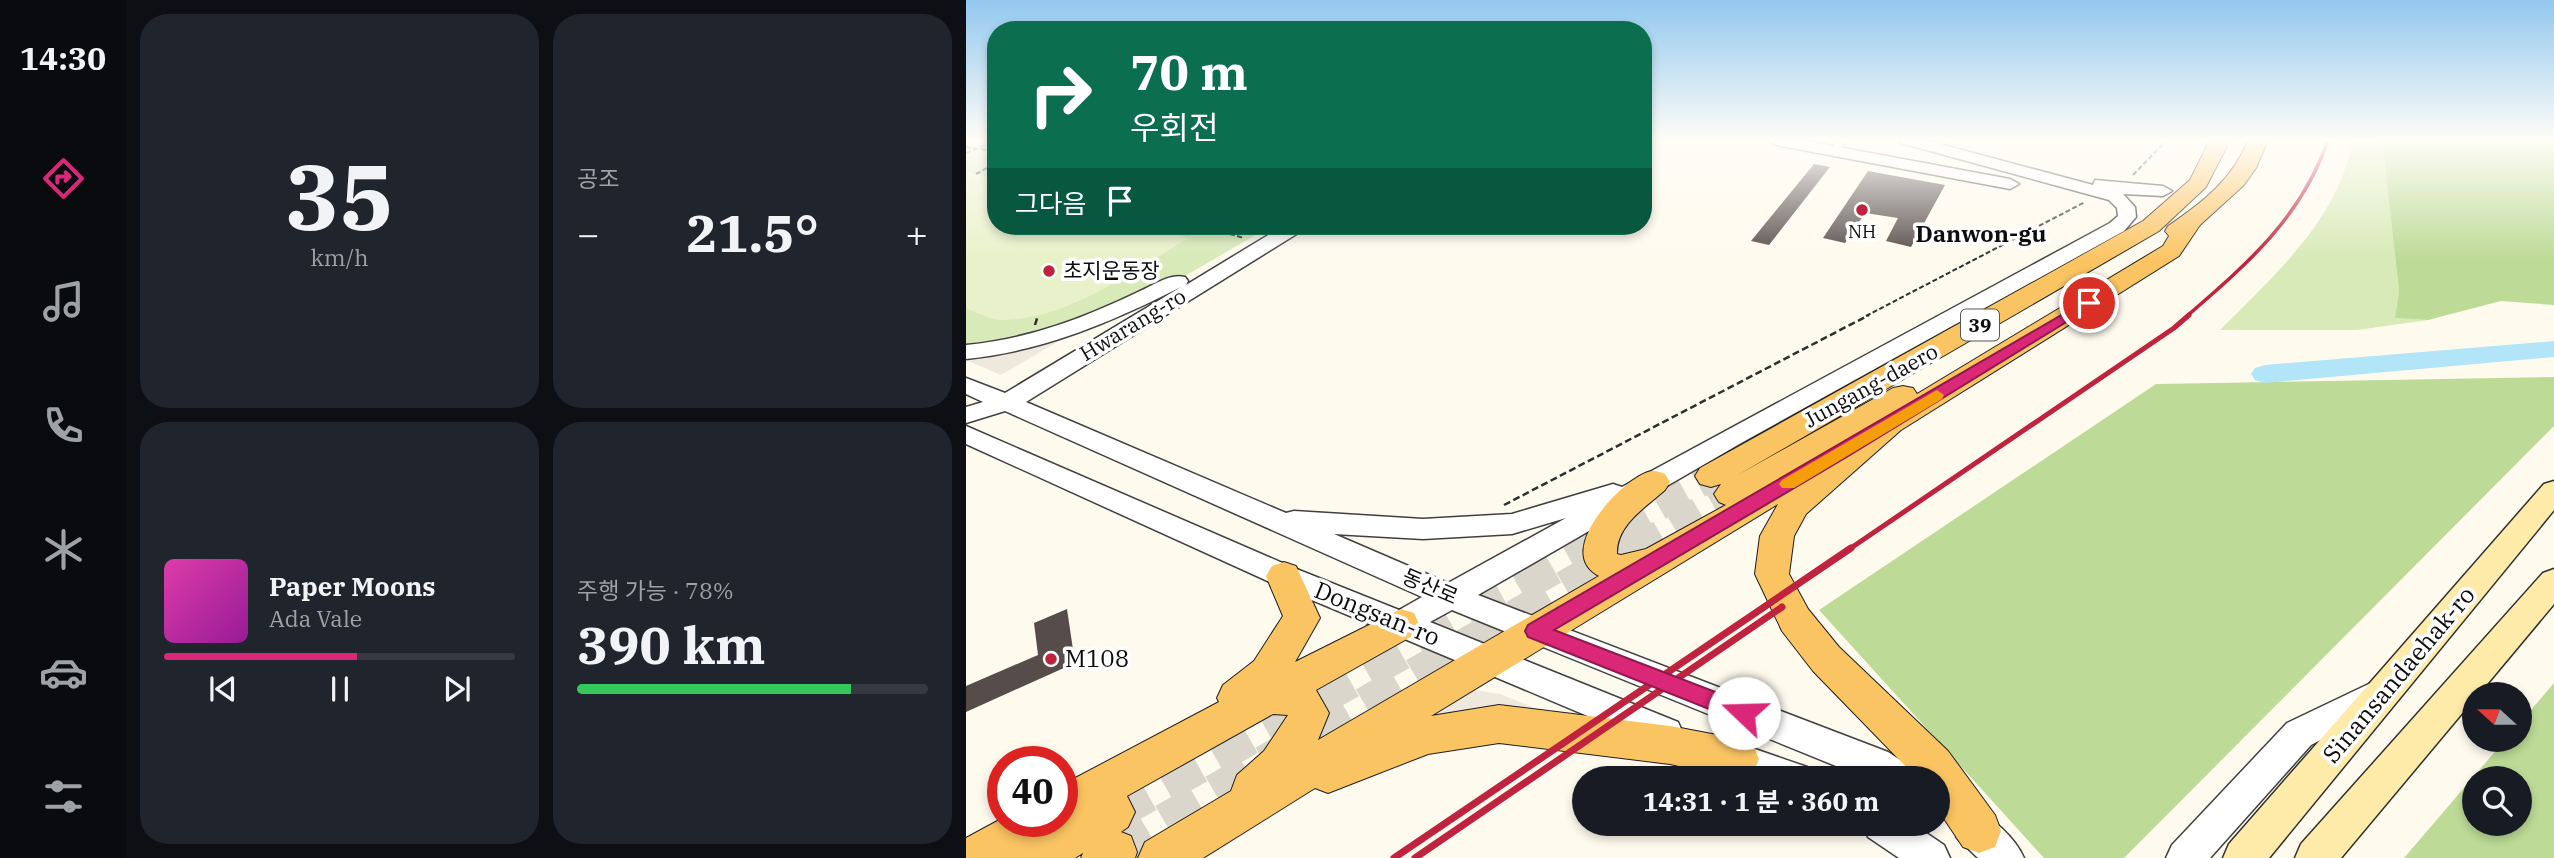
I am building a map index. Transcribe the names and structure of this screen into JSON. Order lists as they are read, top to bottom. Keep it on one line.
{"streets":{"main road":["39","Jungang-daero","Sinansandaehak-ro"],"street":["Hwarang-ro","동산로","Dongsan-ro"]},"crossings":[["Hwarang-ro","동산로"]],"districts":["Danwon-gu"],"places":["NH","초지운동장","M108"],"north":"left","page":{"tabs":"14:30","tile":[["35","km/h"],"공조",["주행 가능 · 78%","390 km"]],"turn":["70 m","우회전"],"then":"그다음","heat":["−","21.5°","+"],"song":["Paper Moons","Ada Vale"],"limit":"40","trip":"14:31 · 1 분 · 360 m"}}
